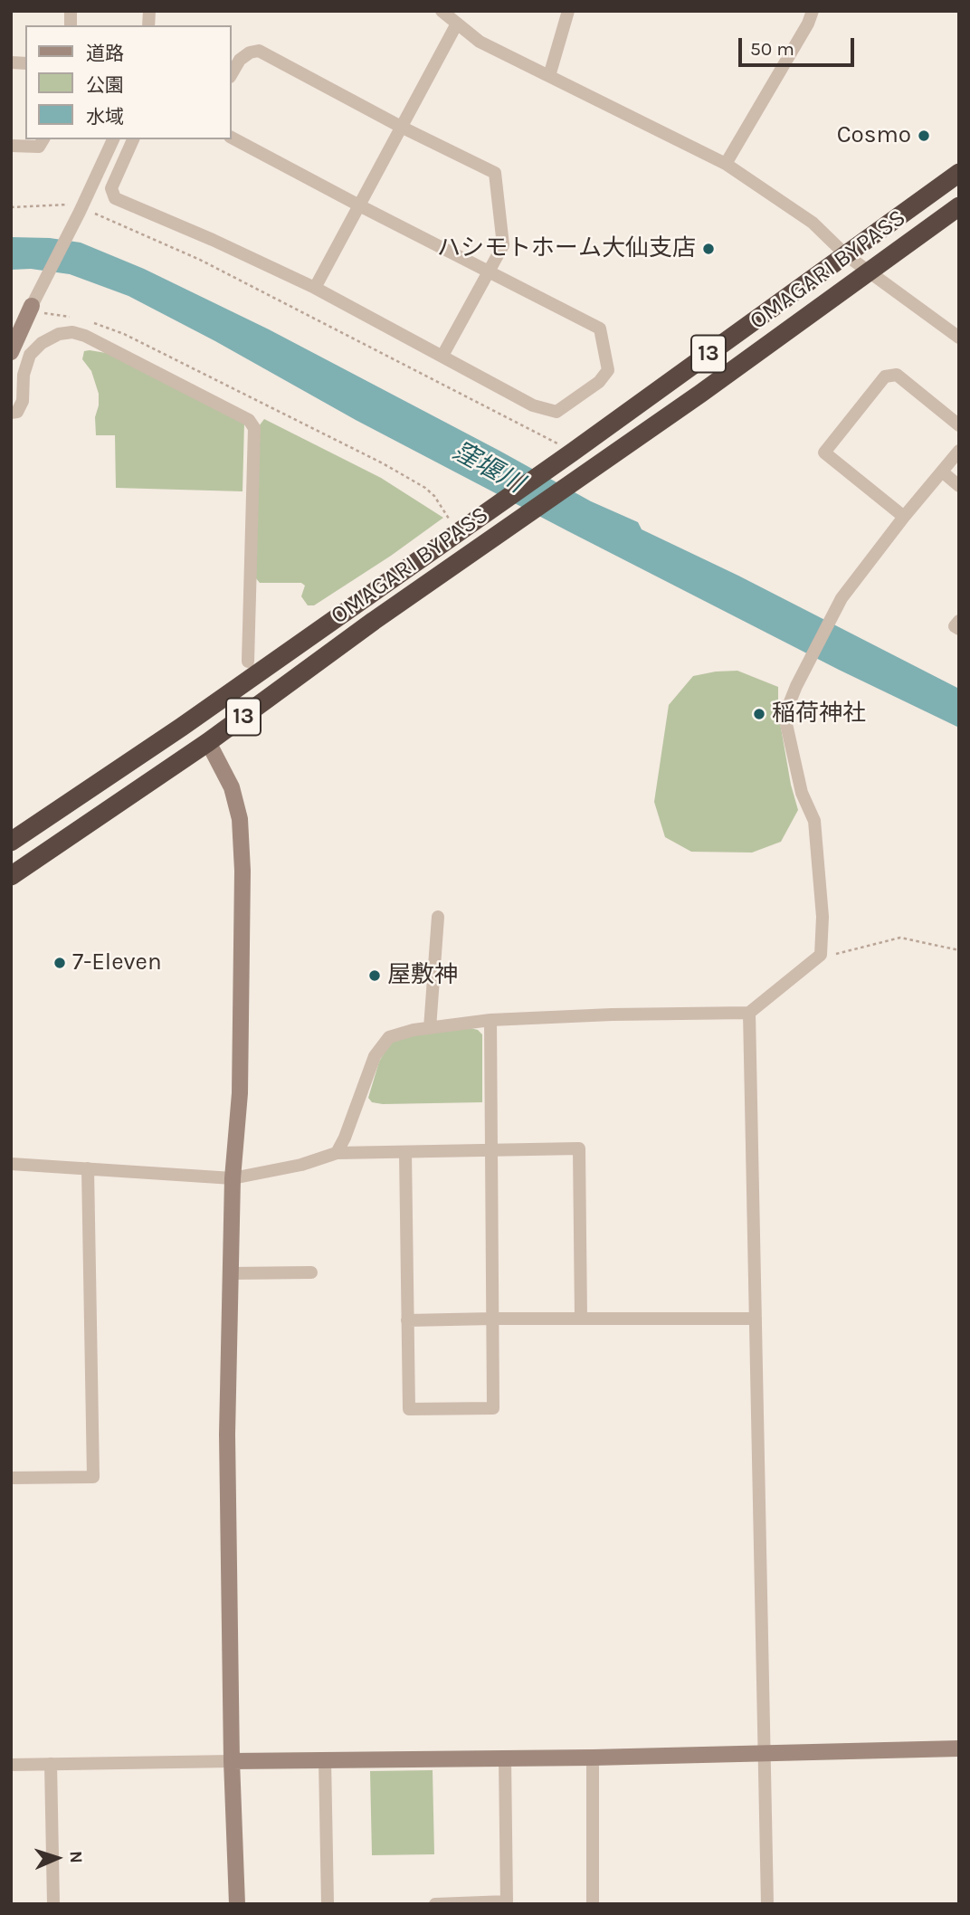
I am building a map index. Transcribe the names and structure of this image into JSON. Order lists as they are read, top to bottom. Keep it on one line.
{"streets":{"highway":["OMAGARI BYPASS","13"]},"water":["窪堰川"],"places":["Cosmo","ハシモトホーム大仙支店","稲荷神社","7-Eleven","屋敷神"],"legend":["道路","公園","水域"],"scale_bar":"50 m","north":"right"}
